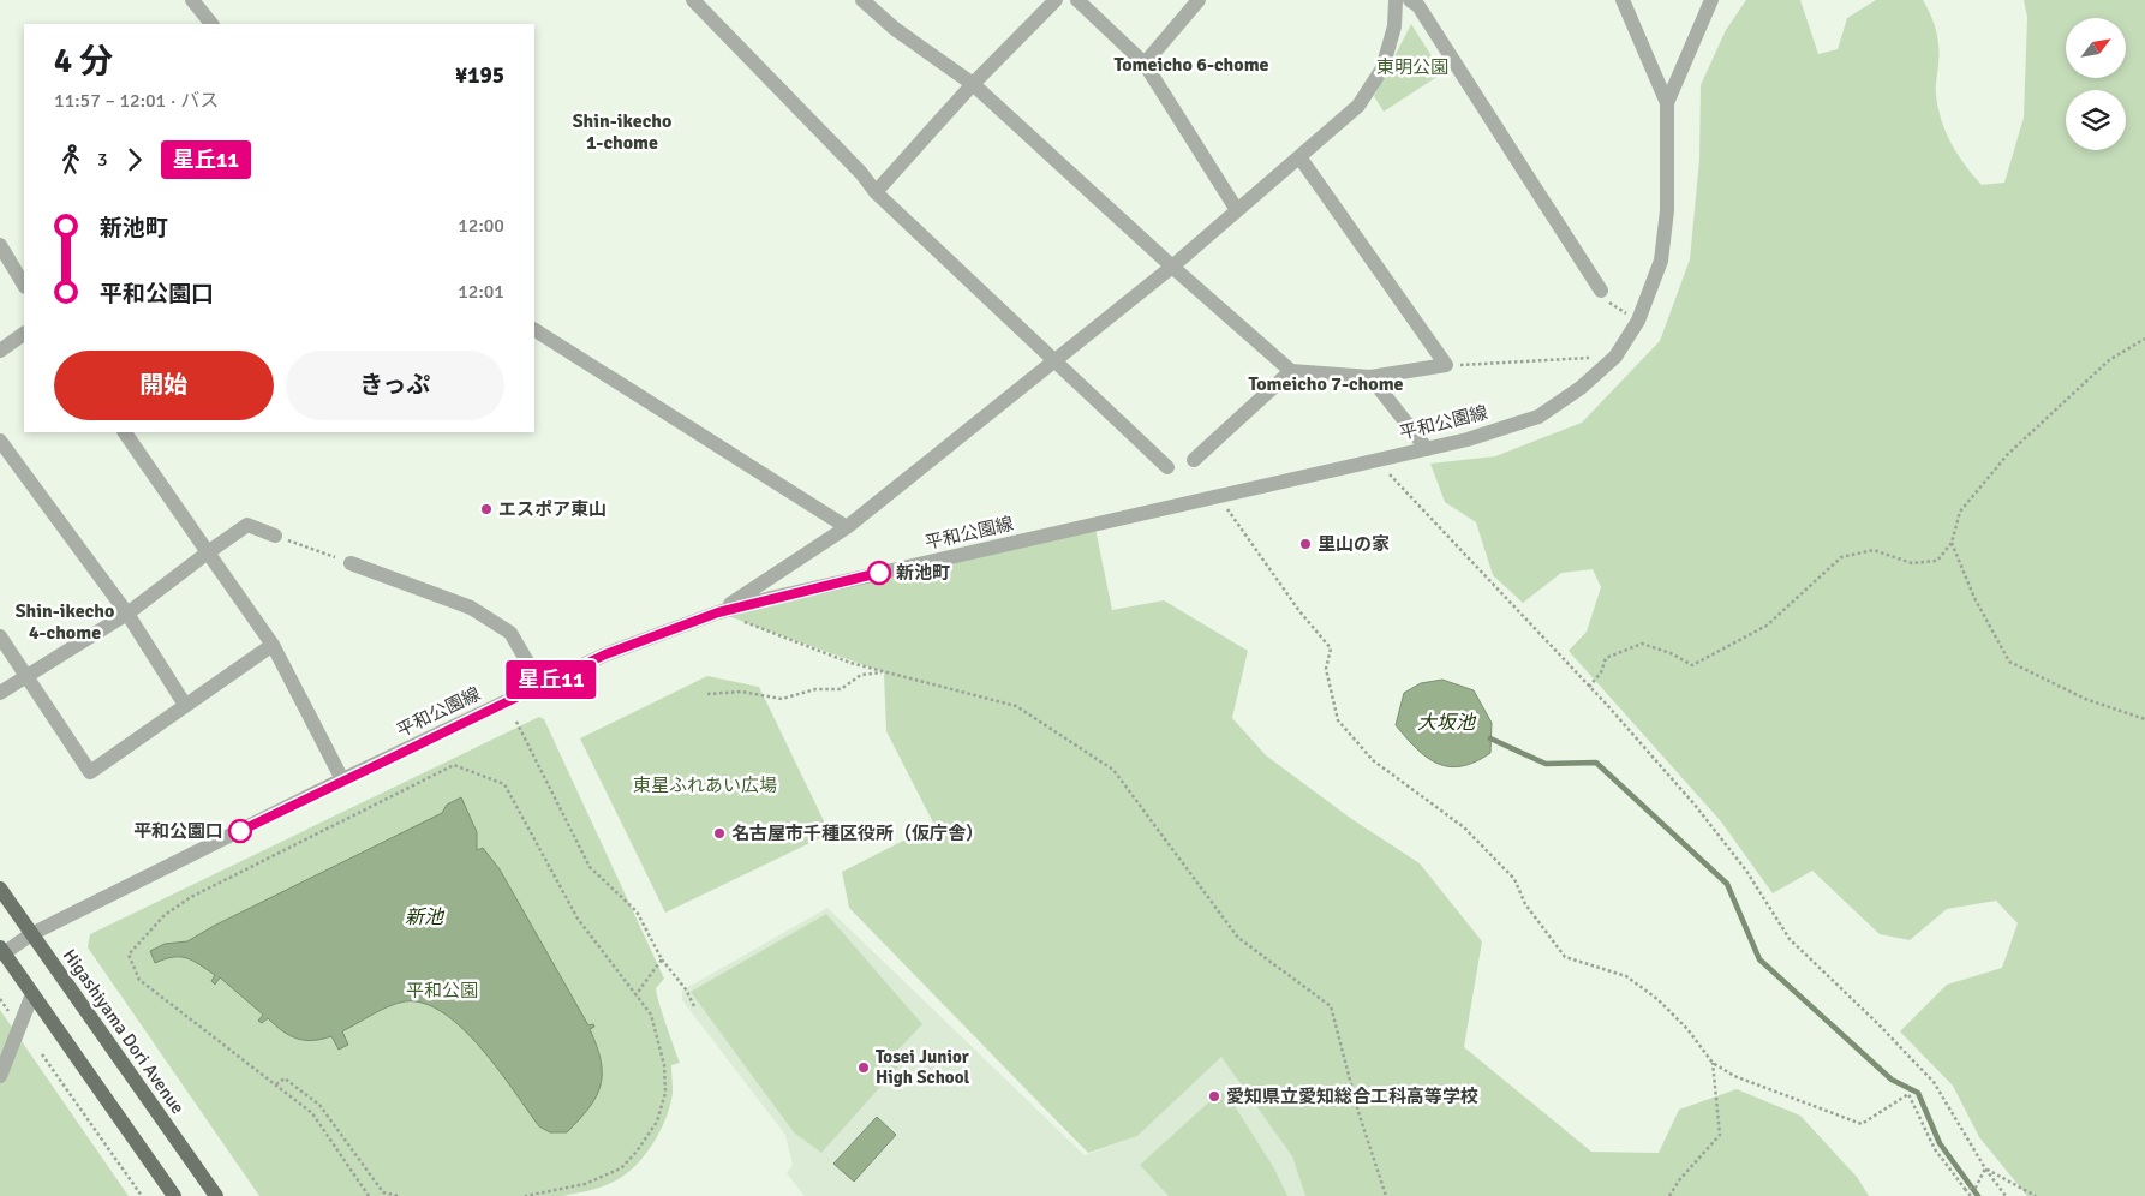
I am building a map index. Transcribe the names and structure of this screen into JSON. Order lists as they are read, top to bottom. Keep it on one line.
{"streets":{"main road":["Higashiyama Dori Avenue"],"street":["平和公園線"]},"crossings":[["平和公園線","Higashiyama Dori Avenue"]],"districts":["Tomeicho 6-chome","Shin-ikecho 1-chome","Tomeicho 7-chome","Shin-ikecho 4-chome"],"water":["大坂池","新池"],"parks":["東明公園","東星ふれあい広場","平和公園"],"places":["エスポア東山","里山の家","新池町","平和公園口","名古屋市千種区役所（仮庁舎）","Tosei Junior High School","愛知県立愛知総合工科高等学校"],"lines":["bus line 星丘11"],"north":"top right","page":{"on_map":"星丘11","heading":["4 分","11:57 – 12:01 · バス","¥195"],"legs":["3","星丘11"],"list":[{"name":"新池町","value":"12:00"},{"name":"平和公園口","value":"12:01"}],"buttons":["開始","きっぷ"]}}
